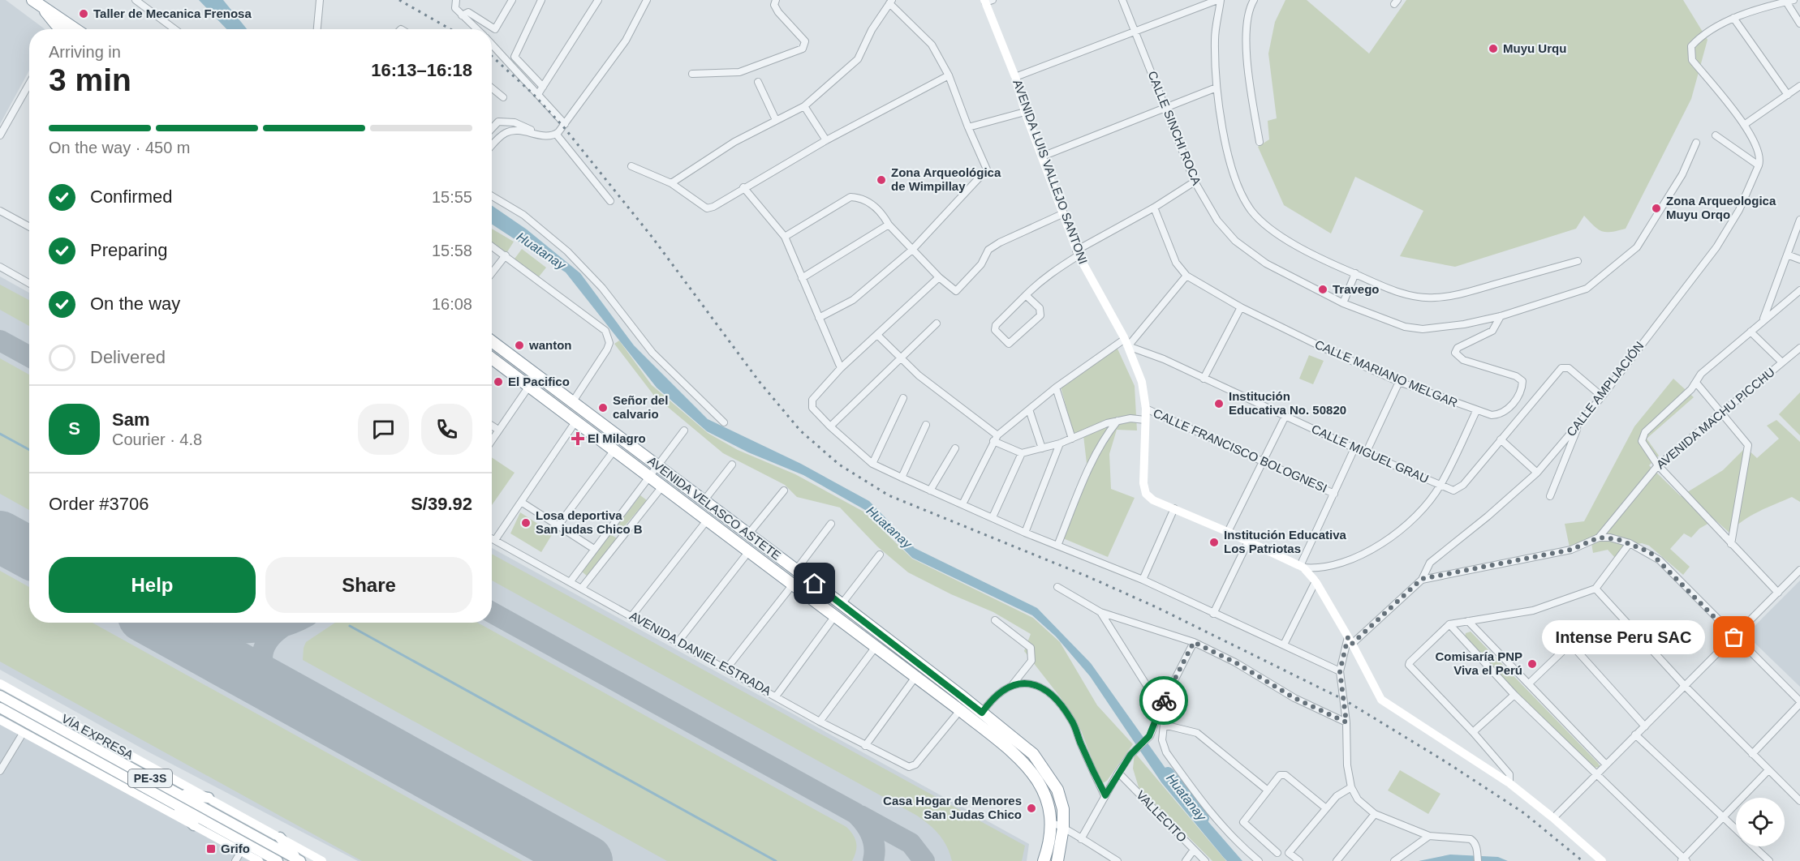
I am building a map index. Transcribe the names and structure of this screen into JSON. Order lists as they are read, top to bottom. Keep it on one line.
{"streets":{"highway":["AVENIDA VELASCO ASTETE"],"main road":["VÍA EXPRESA","PE-3S"],"street":["CALLE SINCHI ROCA","AVENIDA LUIS VALLEJO SANTONI","CALLE MARIANO MELGAR","CALLE AMPLIACIÓN","AVENIDA MACHU PICCHU","CALLE FRANCISCO BOLOGNESI","CALLE MIGUEL GRAU","AVENIDA DANIEL ESTRADA","VALLECITO"]},"crossings":[["CALLE SINCHI ROCA","CALLE MARIANO MELGAR"],["AVENIDA LUIS VALLEJO SANTONI","CALLE AMPLIACIÓN"],["AVENIDA LUIS VALLEJO SANTONI","CALLE FRANCISCO BOLOGNESI"],["AVENIDA LUIS VALLEJO SANTONI","CALLE MIGUEL GRAU"],["AVENIDA VELASCO ASTETE","AVENIDA DANIEL ESTRADA"]],"water":["Huatanay"],"places":{"other":["Taller de Mecanica Frenosa","Muyu Urqu","Zona Arqueológica de Wimpillay","Zona Arqueologica Muyu Orqo","Travego","wanton","El Pacifico","Institución Educativa No. 50820","Señor del calvario","Losa deportiva San judas Chico B","Institución Educativa Los Patriotas","Intense Peru SAC","Comisaría PNP Viva el Perú","Casa Hogar de Menores San Judas Chico"],"health":["El Milagro"],"transit":["Grifo"]},"page":{"heading":["3 min","Arriving in","16:13–16:18"],"panel":["Sam","Courier · 4.8","Order #3706","S/39.92"],"bar":"On the way · 450 m","list":[["Confirmed","15:55"],["Preparing","15:58"],["On the way","16:08"],"Delivered"],"round":"S","buttons":["Help","Share"],"bubble":"Intense Peru SAC"}}
